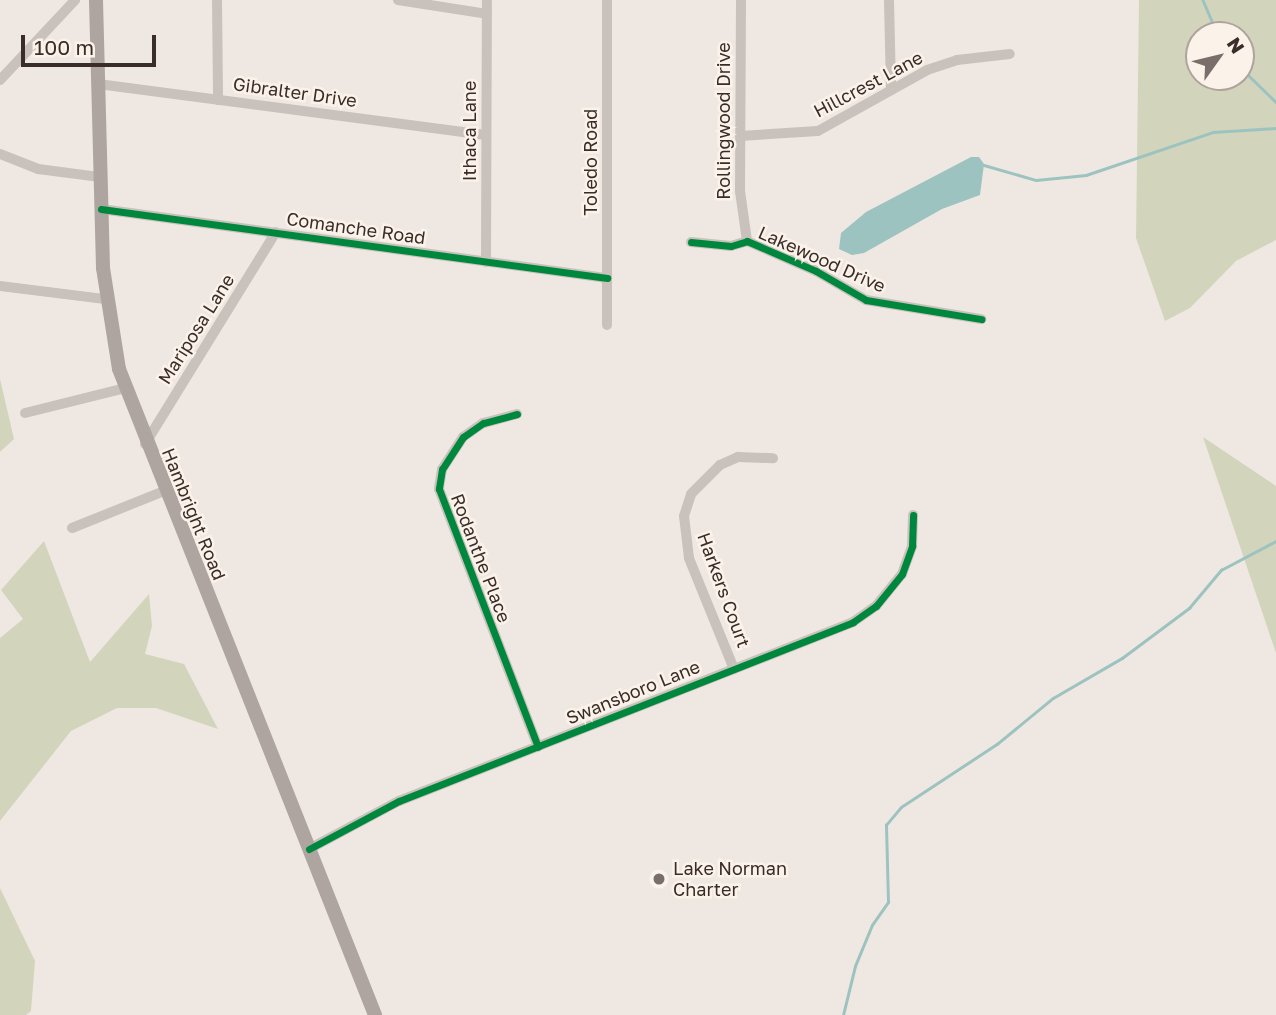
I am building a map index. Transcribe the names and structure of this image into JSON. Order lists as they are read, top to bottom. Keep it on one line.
{"streets":{"main road":["Hambright Road"],"street":["Hillcrest Lane","Gibralter Drive","Rollingwood Drive","Ithaca Lane","Toledo Road","Comanche Road","Lakewood Drive","Mariposa Lane","Rodanthe Place","Harkers Court","Swansboro Lane"]},"crossings":[["Hillcrest Lane","Rollingwood Drive"],["Gibralter Drive","Ithaca Lane"],["Gibralter Drive","Hambright Road"],["Rollingwood Drive","Lakewood Drive"],["Ithaca Lane","Comanche Road"],["Toledo Road","Comanche Road"],["Comanche Road","Mariposa Lane"],["Comanche Road","Hambright Road"],["Mariposa Lane","Hambright Road"],["Hambright Road","Swansboro Lane"],["Rodanthe Place","Swansboro Lane"],["Harkers Court","Swansboro Lane"]],"places":["Lake Norman Charter"],"scale_bar":"100 m","north":"top right"}
